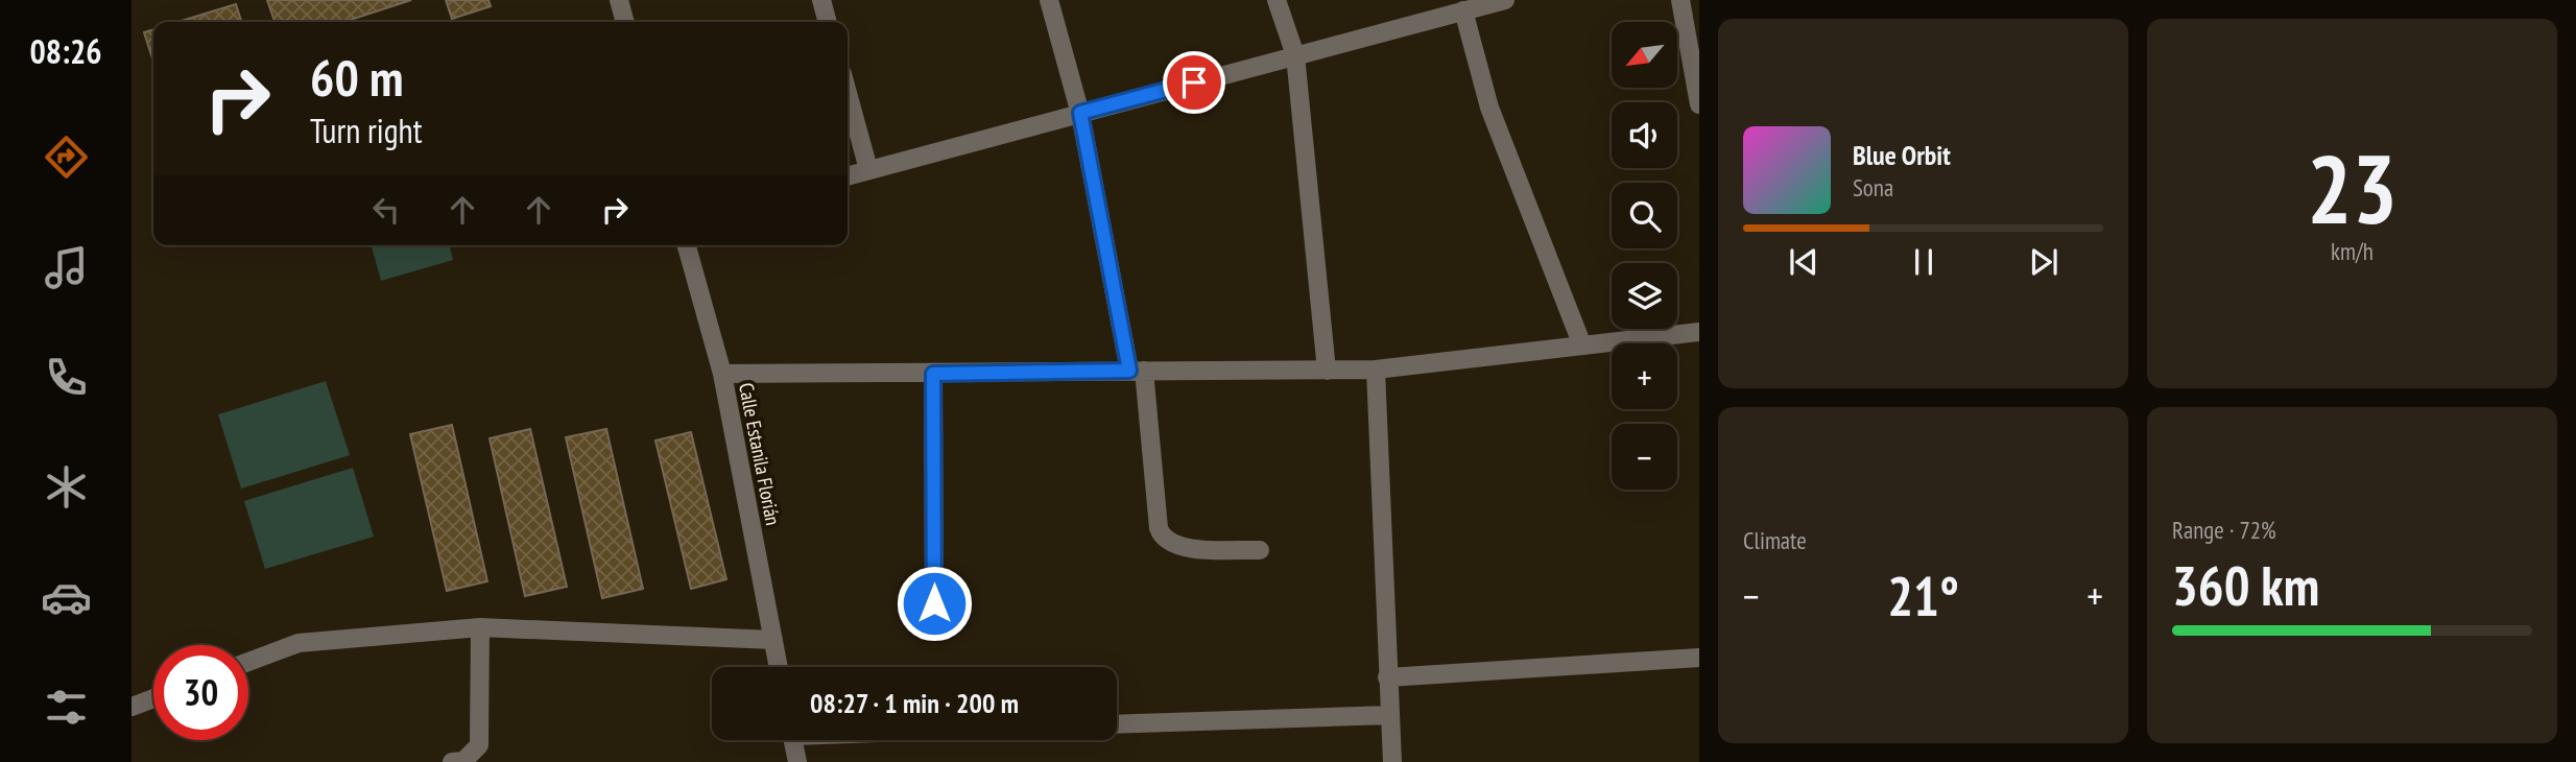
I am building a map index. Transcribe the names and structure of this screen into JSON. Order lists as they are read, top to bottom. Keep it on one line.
{"streets":{"street":["Calle Estanila Florián"]},"north":"bottom left","page":{"tabs":"08:26","tile":[["23","km/h"],"Climate",["Range · 72%","360 km"]],"map_buttons":["+","−"],"turn":["60 m","Turn right"],"song":["Blue Orbit","Sona"],"heat":["−","21°","+"],"limit":"30","trip":"08:27 · 1 min · 200 m"}}
